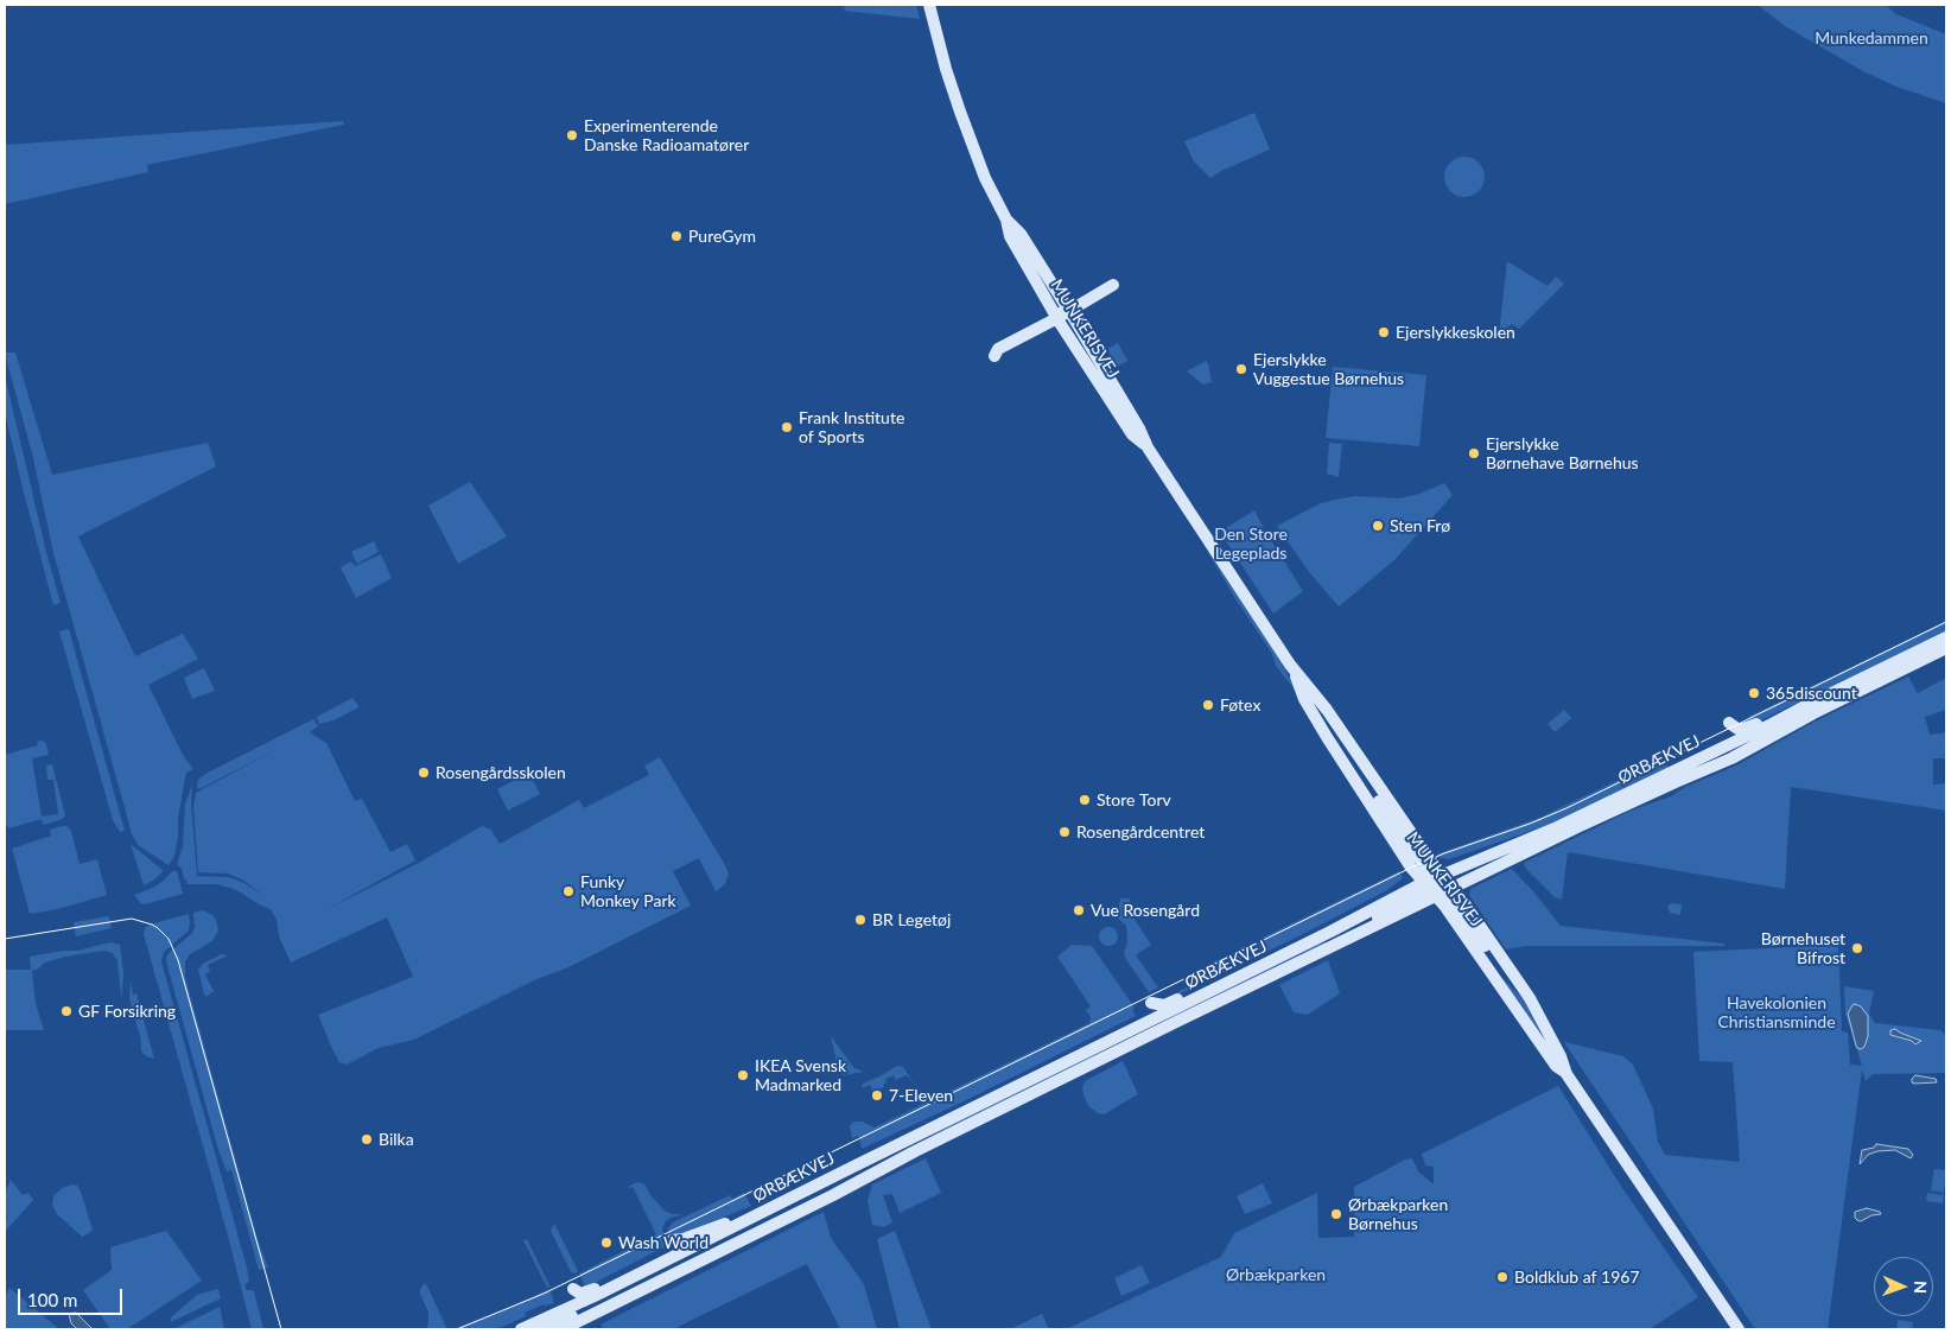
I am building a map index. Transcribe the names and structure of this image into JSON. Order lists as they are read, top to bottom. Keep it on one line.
{"streets":{"main road":["MUNKERISVEJ","ØRBÆKVEJ"]},"crossings":[["MUNKERISVEJ","ØRBÆKVEJ"]],"parks":["Munkedammen","Den Store Legeplads","Havekolonien Christiansminde","Ørbækparken"],"places":["Experimenterende Danske Radioamatører","PureGym","Ejerslykkeskolen","Ejerslykke Vuggestue Børnehus","Frank Institute of Sports","Ejerslykke Børnehave Børnehus","Sten Frø","365discount","Føtex","Rosengårdsskolen","Store Torv","Rosengårdcentret","Funky Monkey Park","Vue Rosengård","BR Legetøj","Børnehuset Bifrost","GF Forsikring","IKEA Svensk Madmarked","7-Eleven","Bilka","Ørbækparken Børnehus","Wash World","Boldklub af 1967"],"scale_bar":"100 m","north":"right"}
